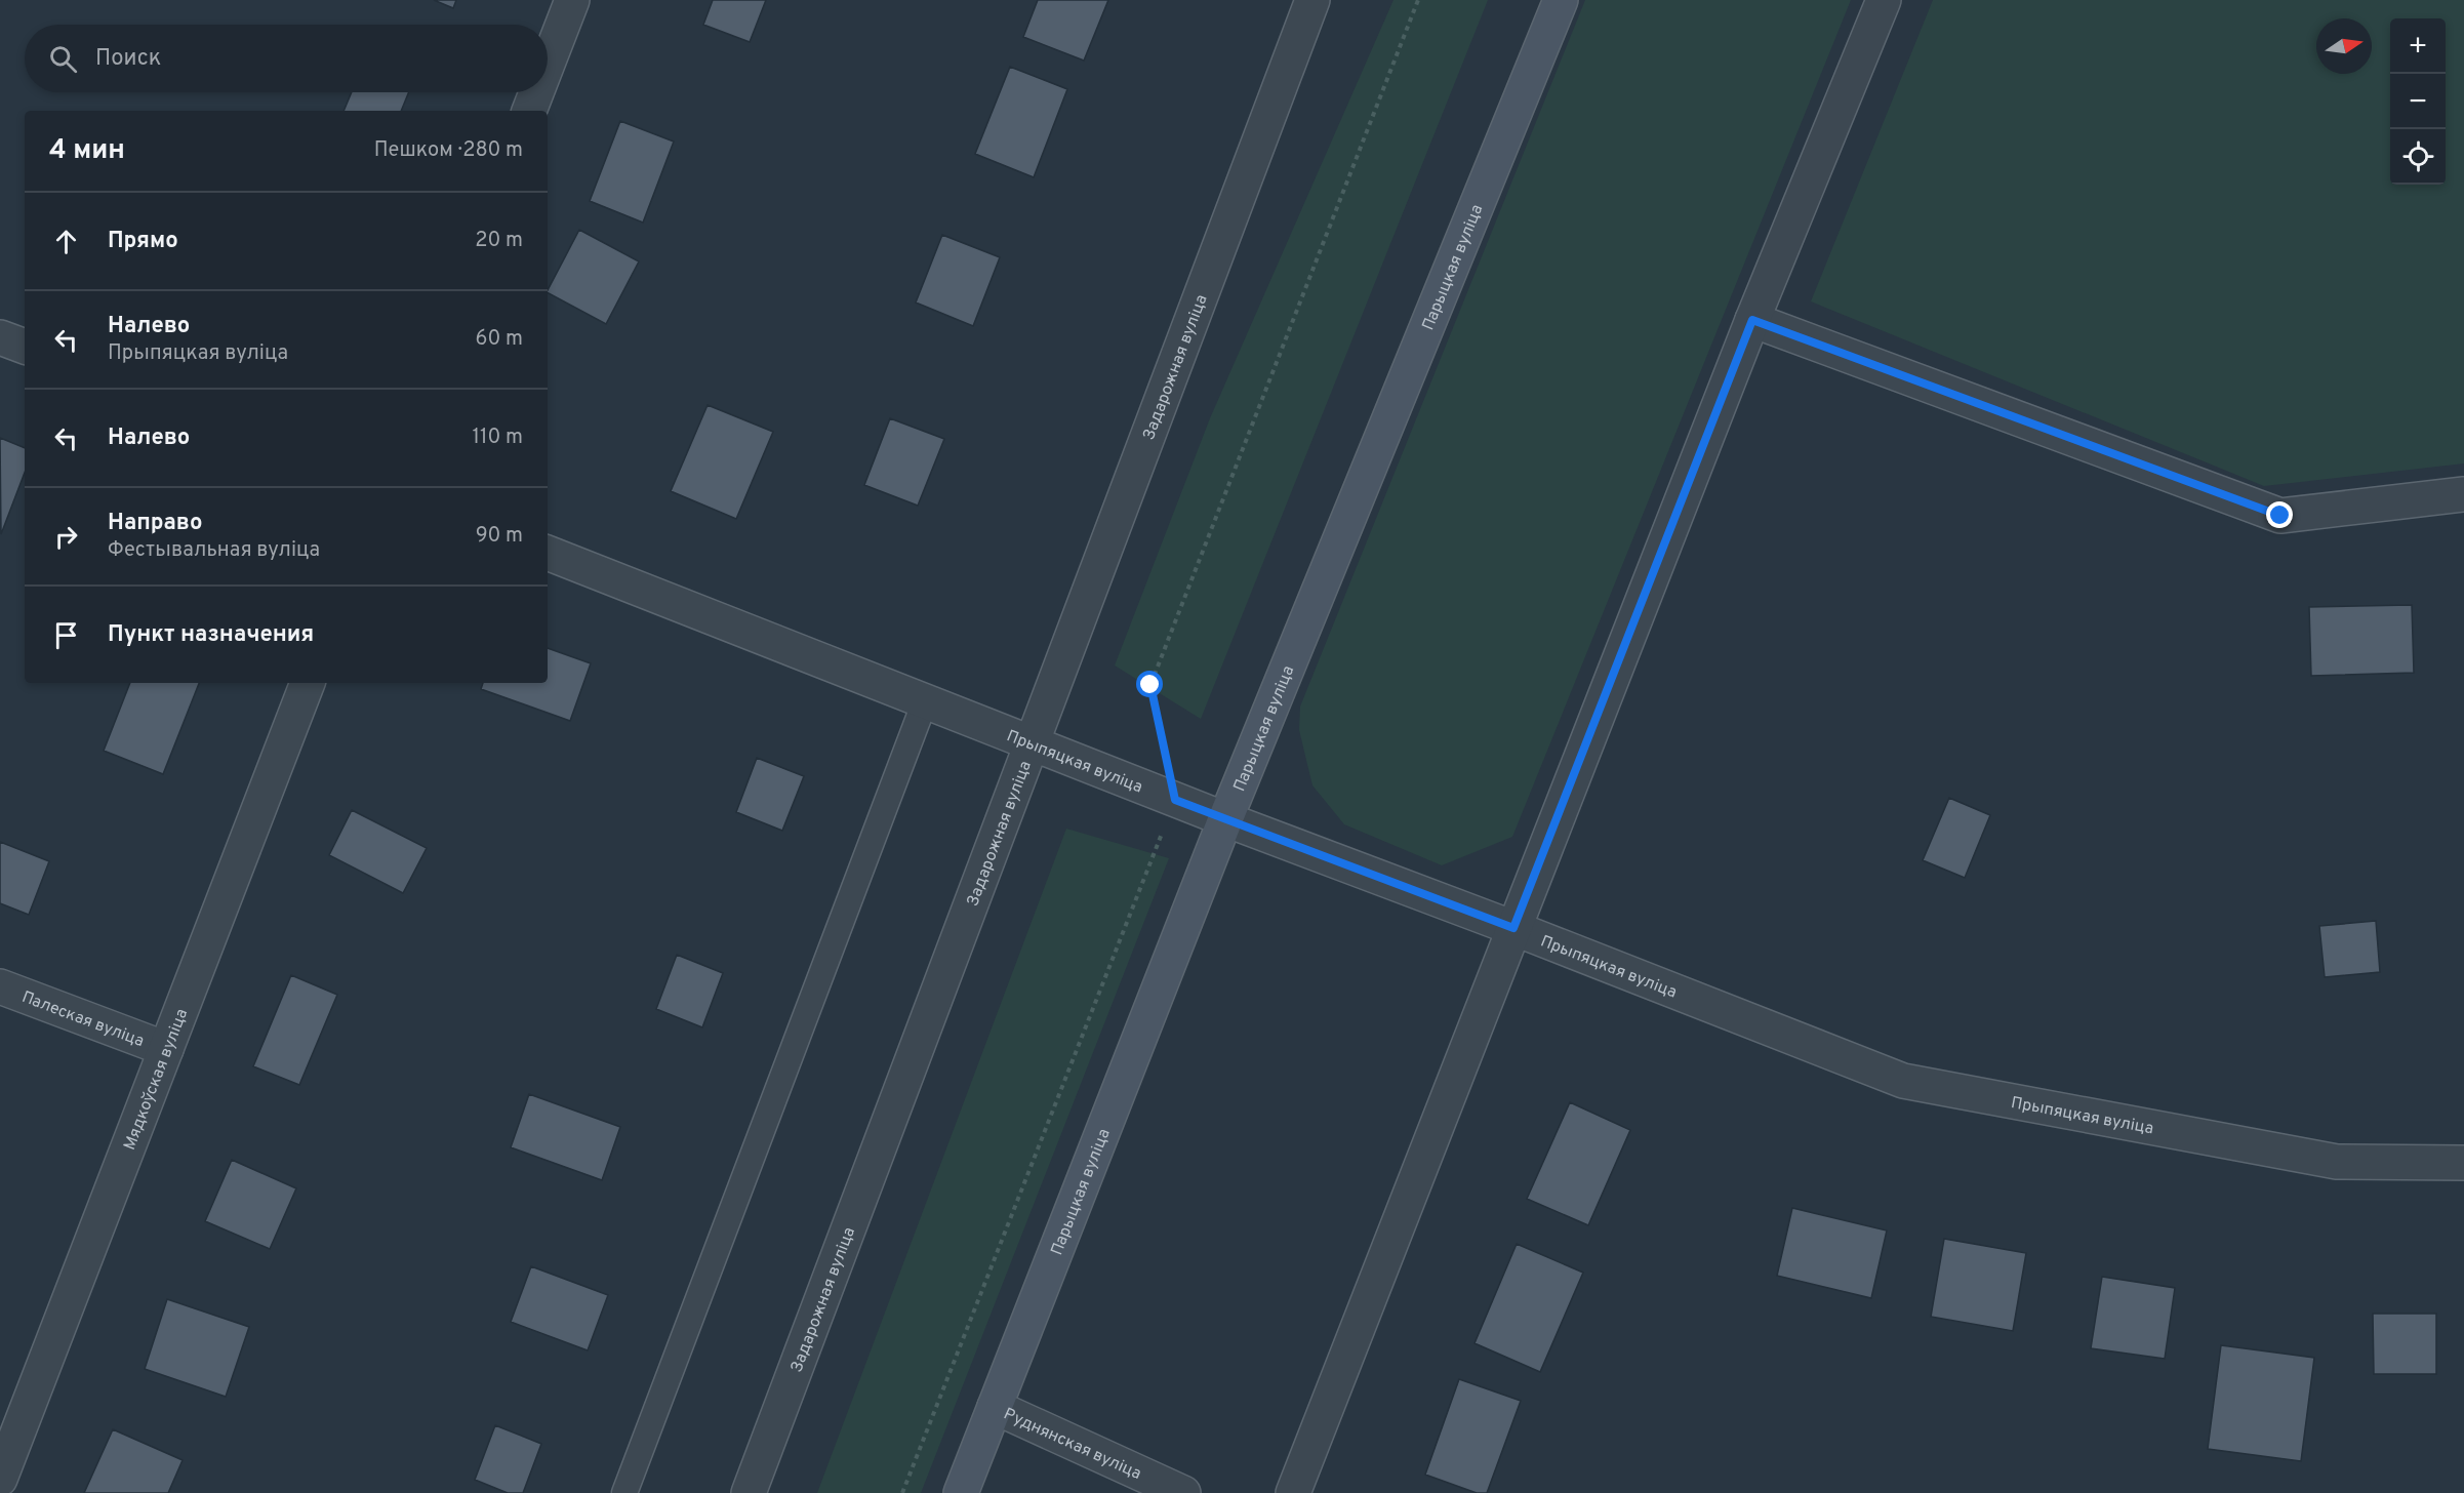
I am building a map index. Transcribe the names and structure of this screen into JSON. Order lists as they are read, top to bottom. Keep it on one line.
{"streets":{"main road":["Парыцкая вуліца"],"street":["Задарожная вуліца","Прыпяцкая вуліца","Палеская вуліца","Мядкоўская вуліца","Руднянская вуліца"]},"crossings":[["Парыцкая вуліца","Прыпяцкая вуліца"],["Парыцкая вуліца","Руднянская вуліца"],["Задарожная вуліца","Прыпяцкая вуліца"],["Палеская вуліца","Мядкоўская вуліца"]],"north":"right","page":{"map_buttons":["+","−"],"search":"Поиск","heading":["4 мин","Пешком · 280 m"],"list":[["Прямо","20 m"],["Налево","Прыпяцкая вуліца","60 m"],["Налево","110 m"],["Направо","Фестывальная вуліца","90 m"],"Пункт назначения"]}}
